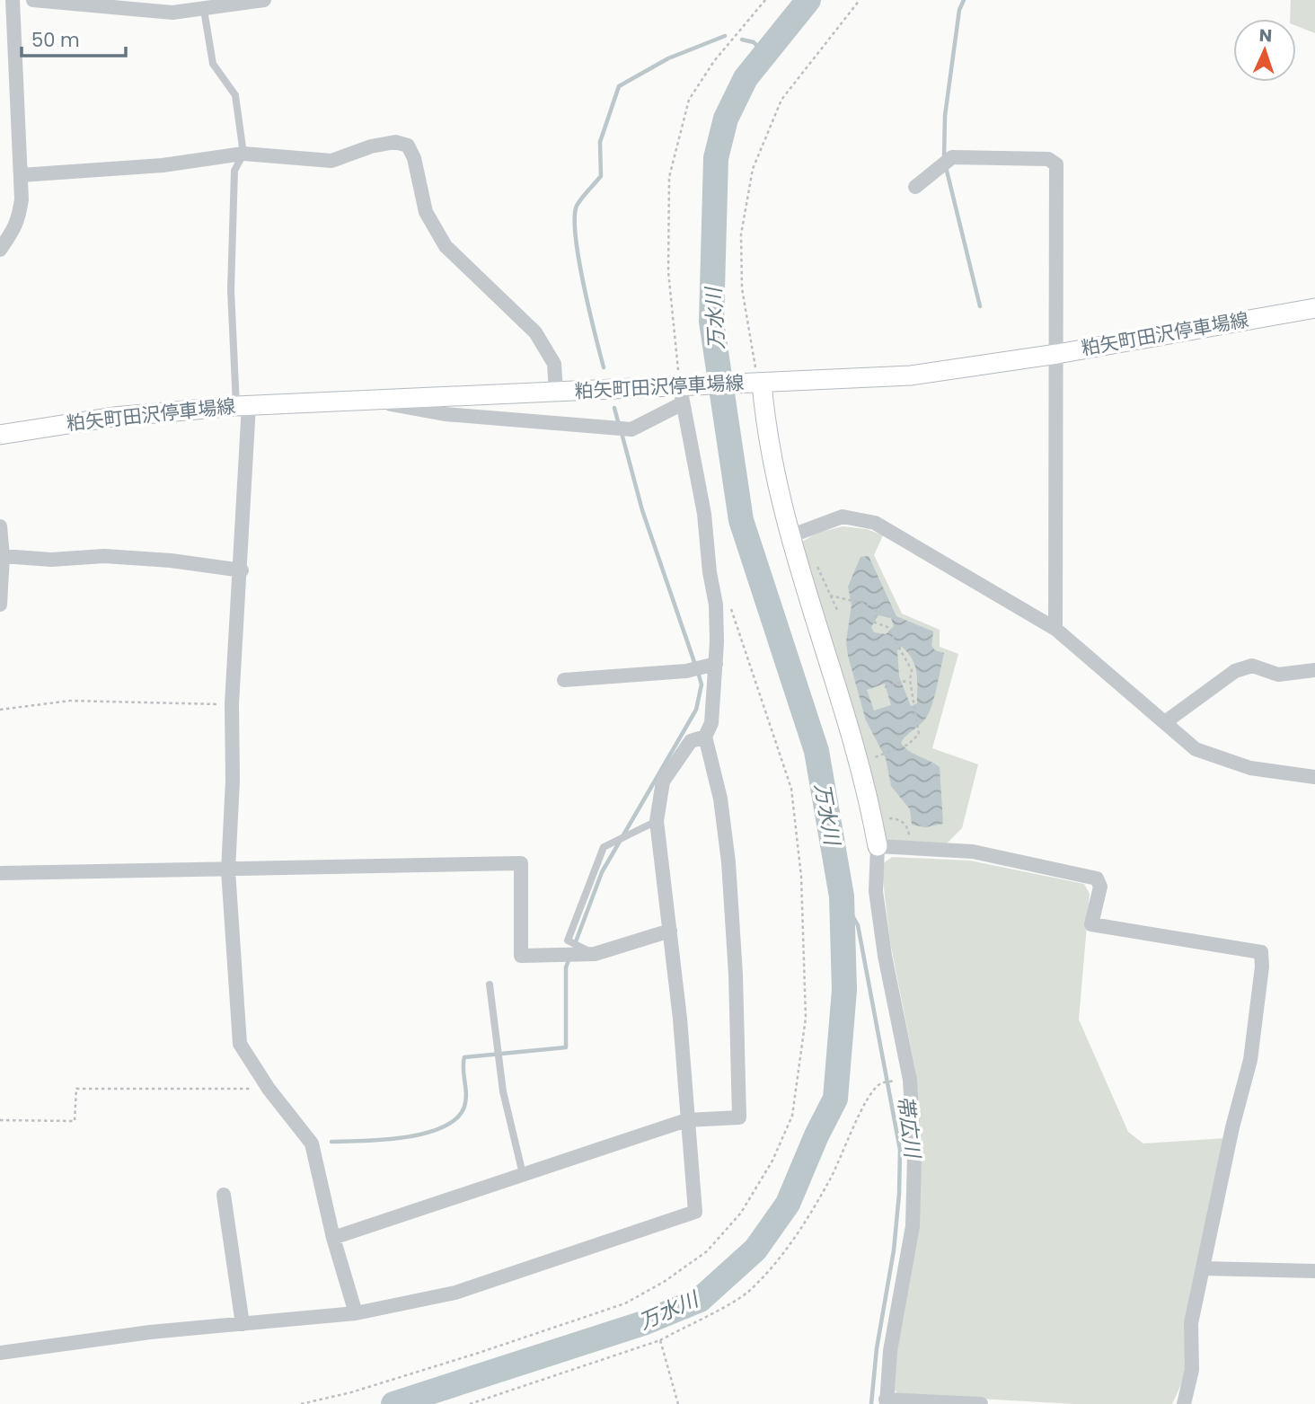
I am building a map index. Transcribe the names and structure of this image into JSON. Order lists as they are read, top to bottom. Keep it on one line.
{"streets":{"main road":["粕矢町田沢停車場線"]},"water":["万水川","帯広川"],"scale_bar":"50 m","north":"top"}
